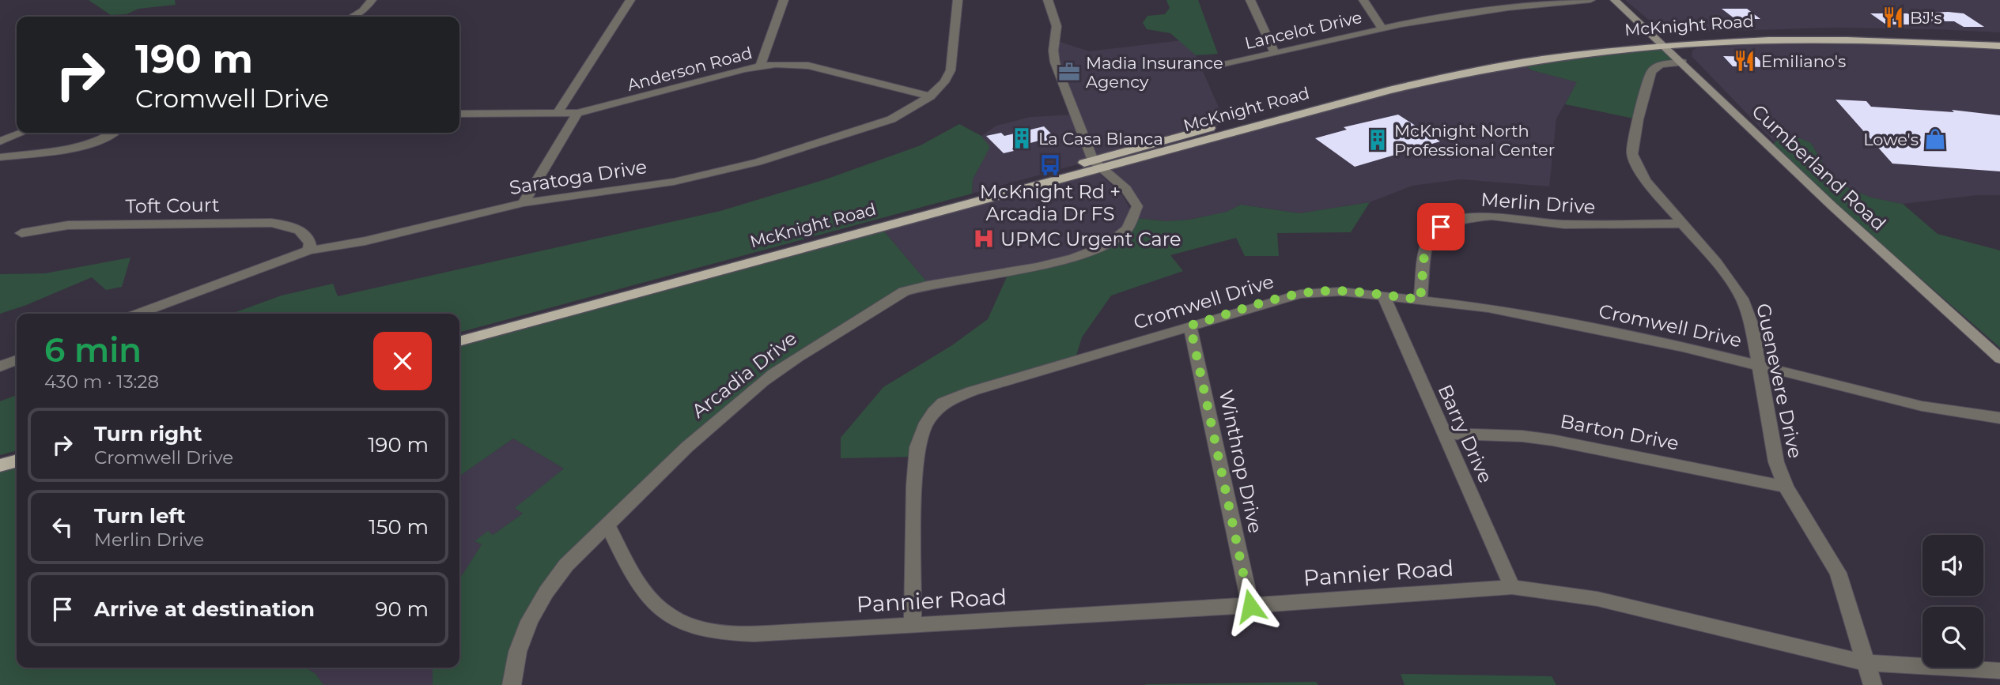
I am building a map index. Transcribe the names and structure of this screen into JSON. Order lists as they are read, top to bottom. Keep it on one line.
{"streets":{"highway":["McKnight Road"],"main road":["Cumberland Road"],"street":["Lancelot Drive","Anderson Road","Saratoga Drive","Merlin Drive","Toft Court","Cromwell Drive","Arcadia Drive","Guenevere Drive","Barton Drive","Barry Drive","Winthrop Drive","Pannier Road"]},"crossings":[["McKnight Road","Cumberland Road"],["McKnight Road","Arcadia Drive"],["Anderson Road","Saratoga Drive"],["Cumberland Road","Guenevere Drive"],["Saratoga Drive","Toft Court"],["Merlin Drive","Cromwell Drive"],["Merlin Drive","Guenevere Drive"],["Cromwell Drive","Guenevere Drive"],["Cromwell Drive","Barry Drive"],["Cromwell Drive","Winthrop Drive"],["Cromwell Drive","Pannier Road"],["Arcadia Drive","Pannier Road"],["Guenevere Drive","Barton Drive"],["Guenevere Drive","Pannier Road"],["Barton Drive","Barry Drive"],["Barry Drive","Pannier Road"],["Winthrop Drive","Pannier Road"]],"places":{"restaurant":["BJ's","Emiliano's"],"office":["Madia Insurance Agency"],"building":["La Casa Blanca","McKnight North Professional Center"],"shop":["Lowe's"],"bus stop":["McKnight Rd + Arcadia Dr FS"],"hospital":["UPMC Urgent Care"]},"page":{"turn":["190 m","Cromwell Drive"],"heading":["6 min","430 m · 13:28"],"list":[{"name":"Turn right","note":"Cromwell Drive","value":"190 m"},{"name":"Turn left","note":"Merlin Drive","value":"150 m"},{"name":"Arrive at destination","value":"90 m"}]}}
